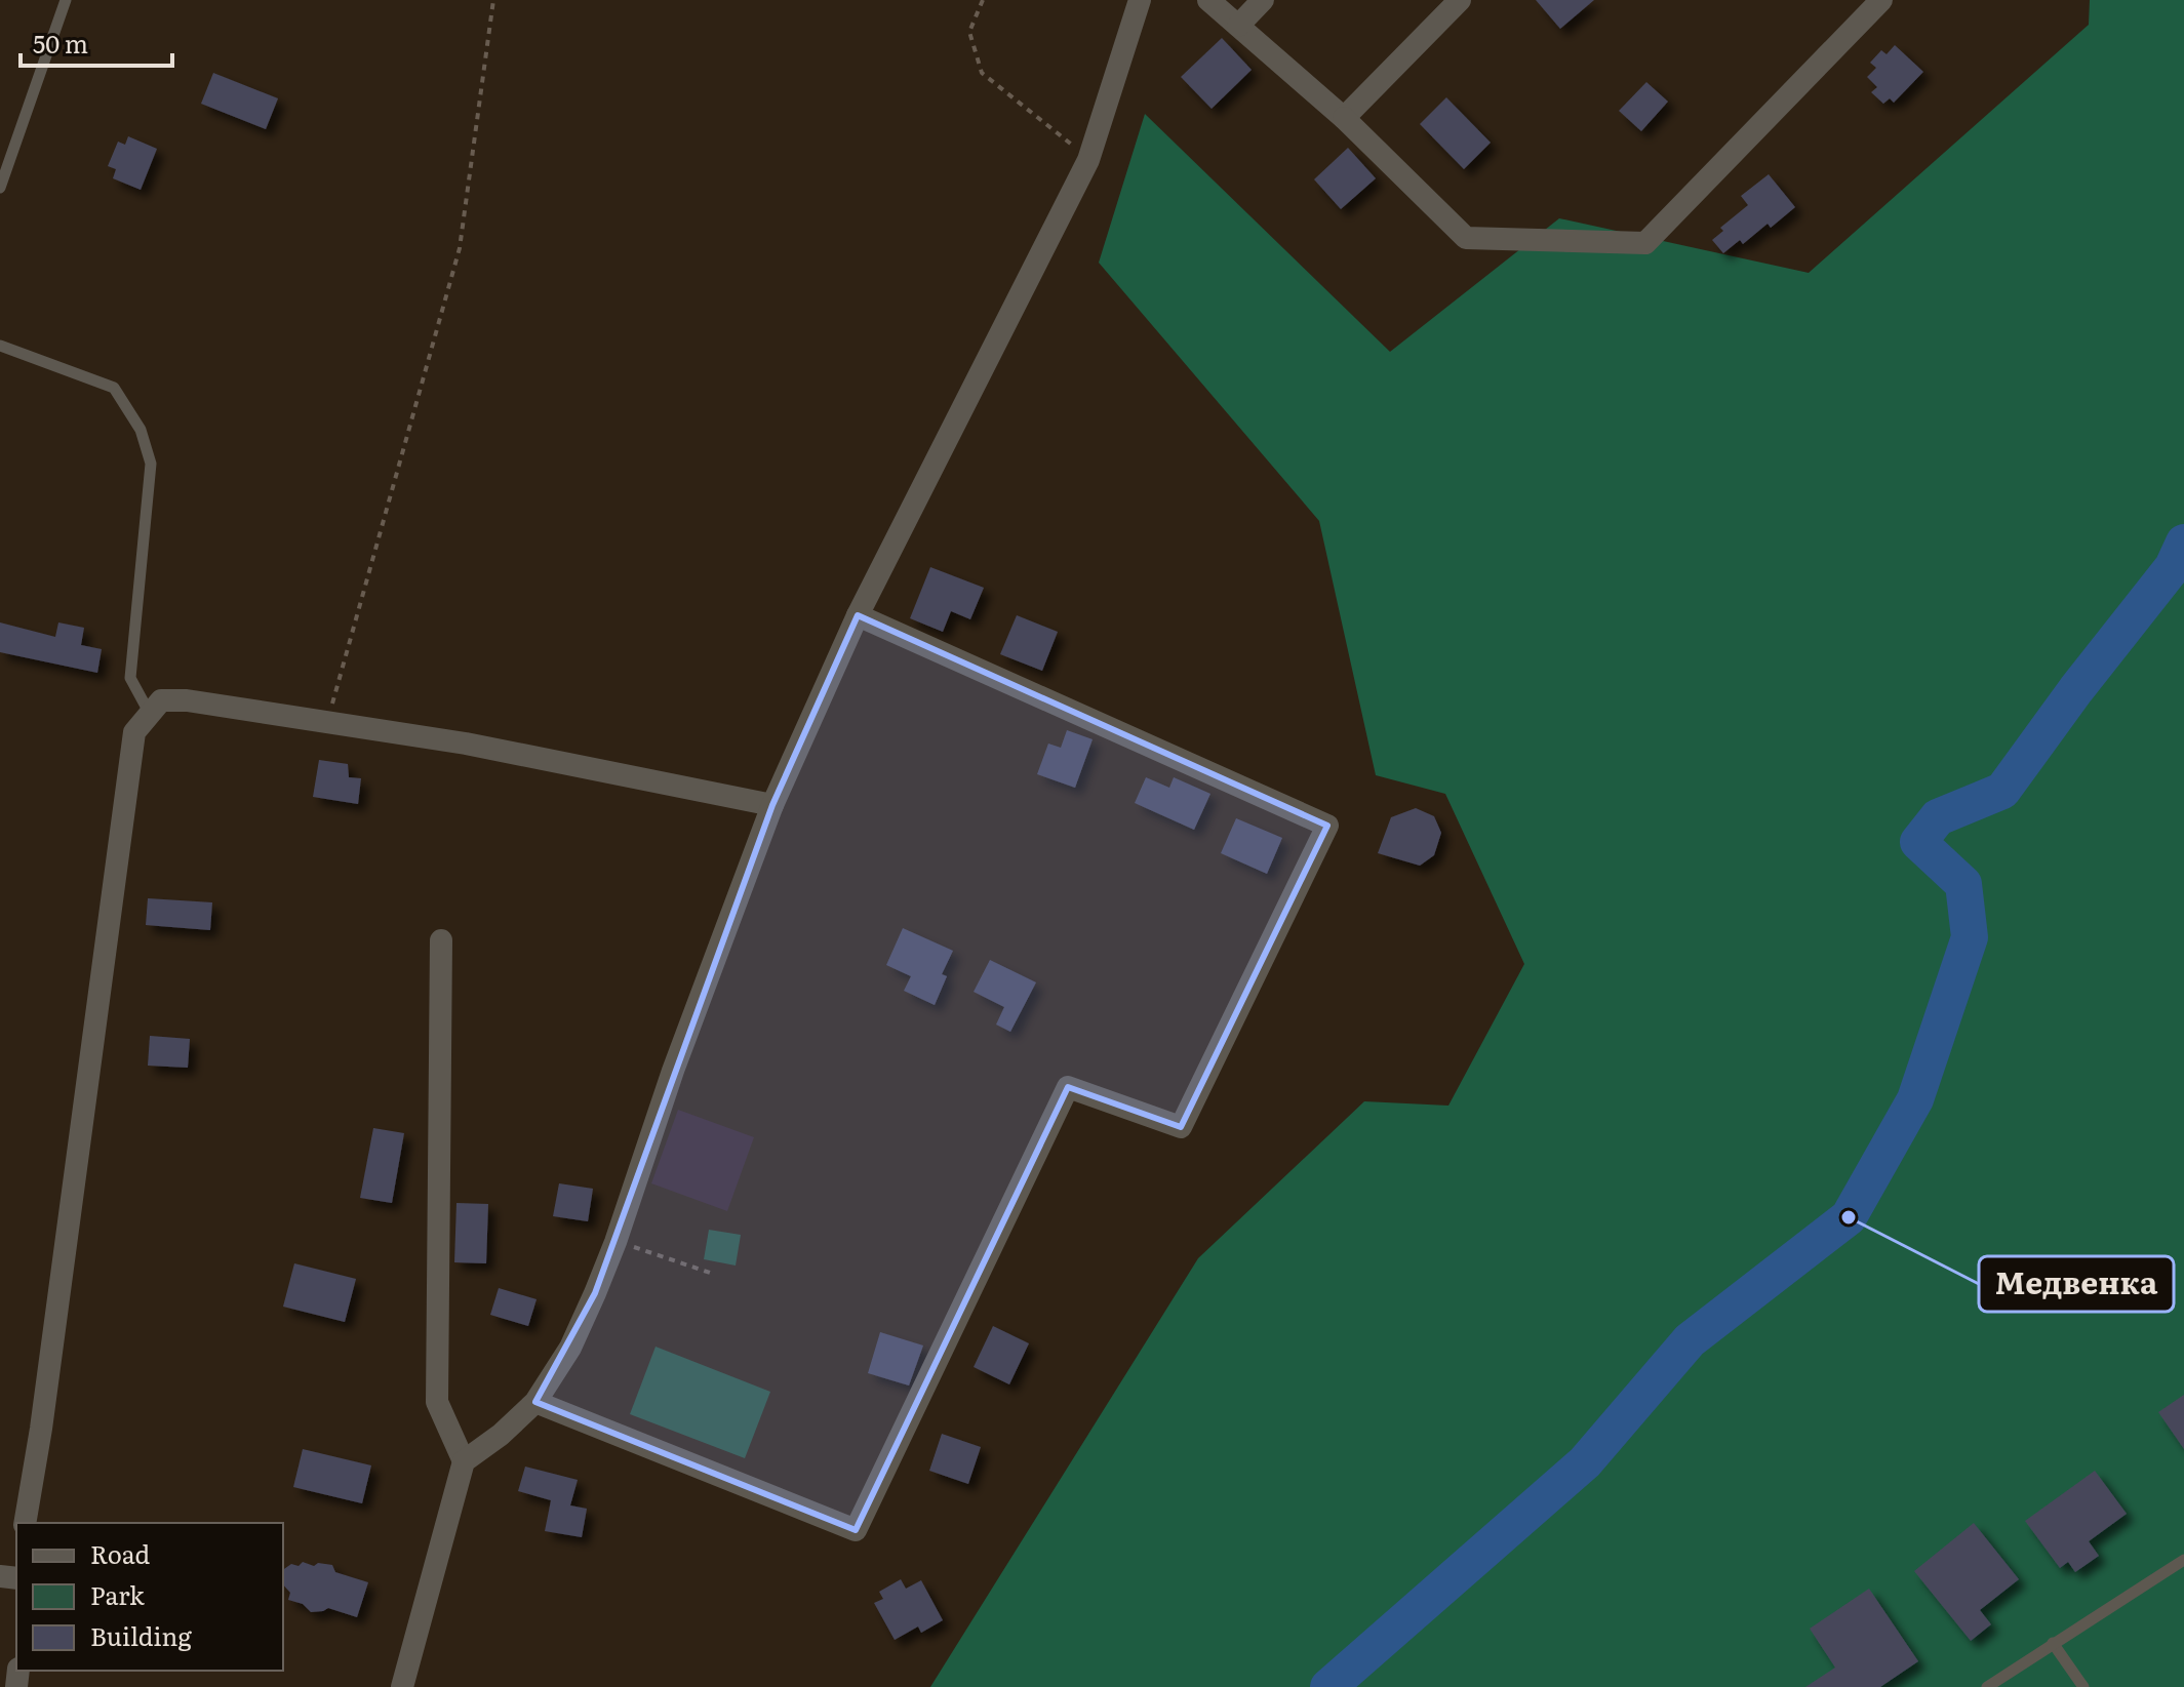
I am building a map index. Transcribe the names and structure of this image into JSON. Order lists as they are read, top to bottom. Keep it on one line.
{"places":["Медвенка"],"legend":["Road","Park","Building"],"scale_bar":"50 m"}
